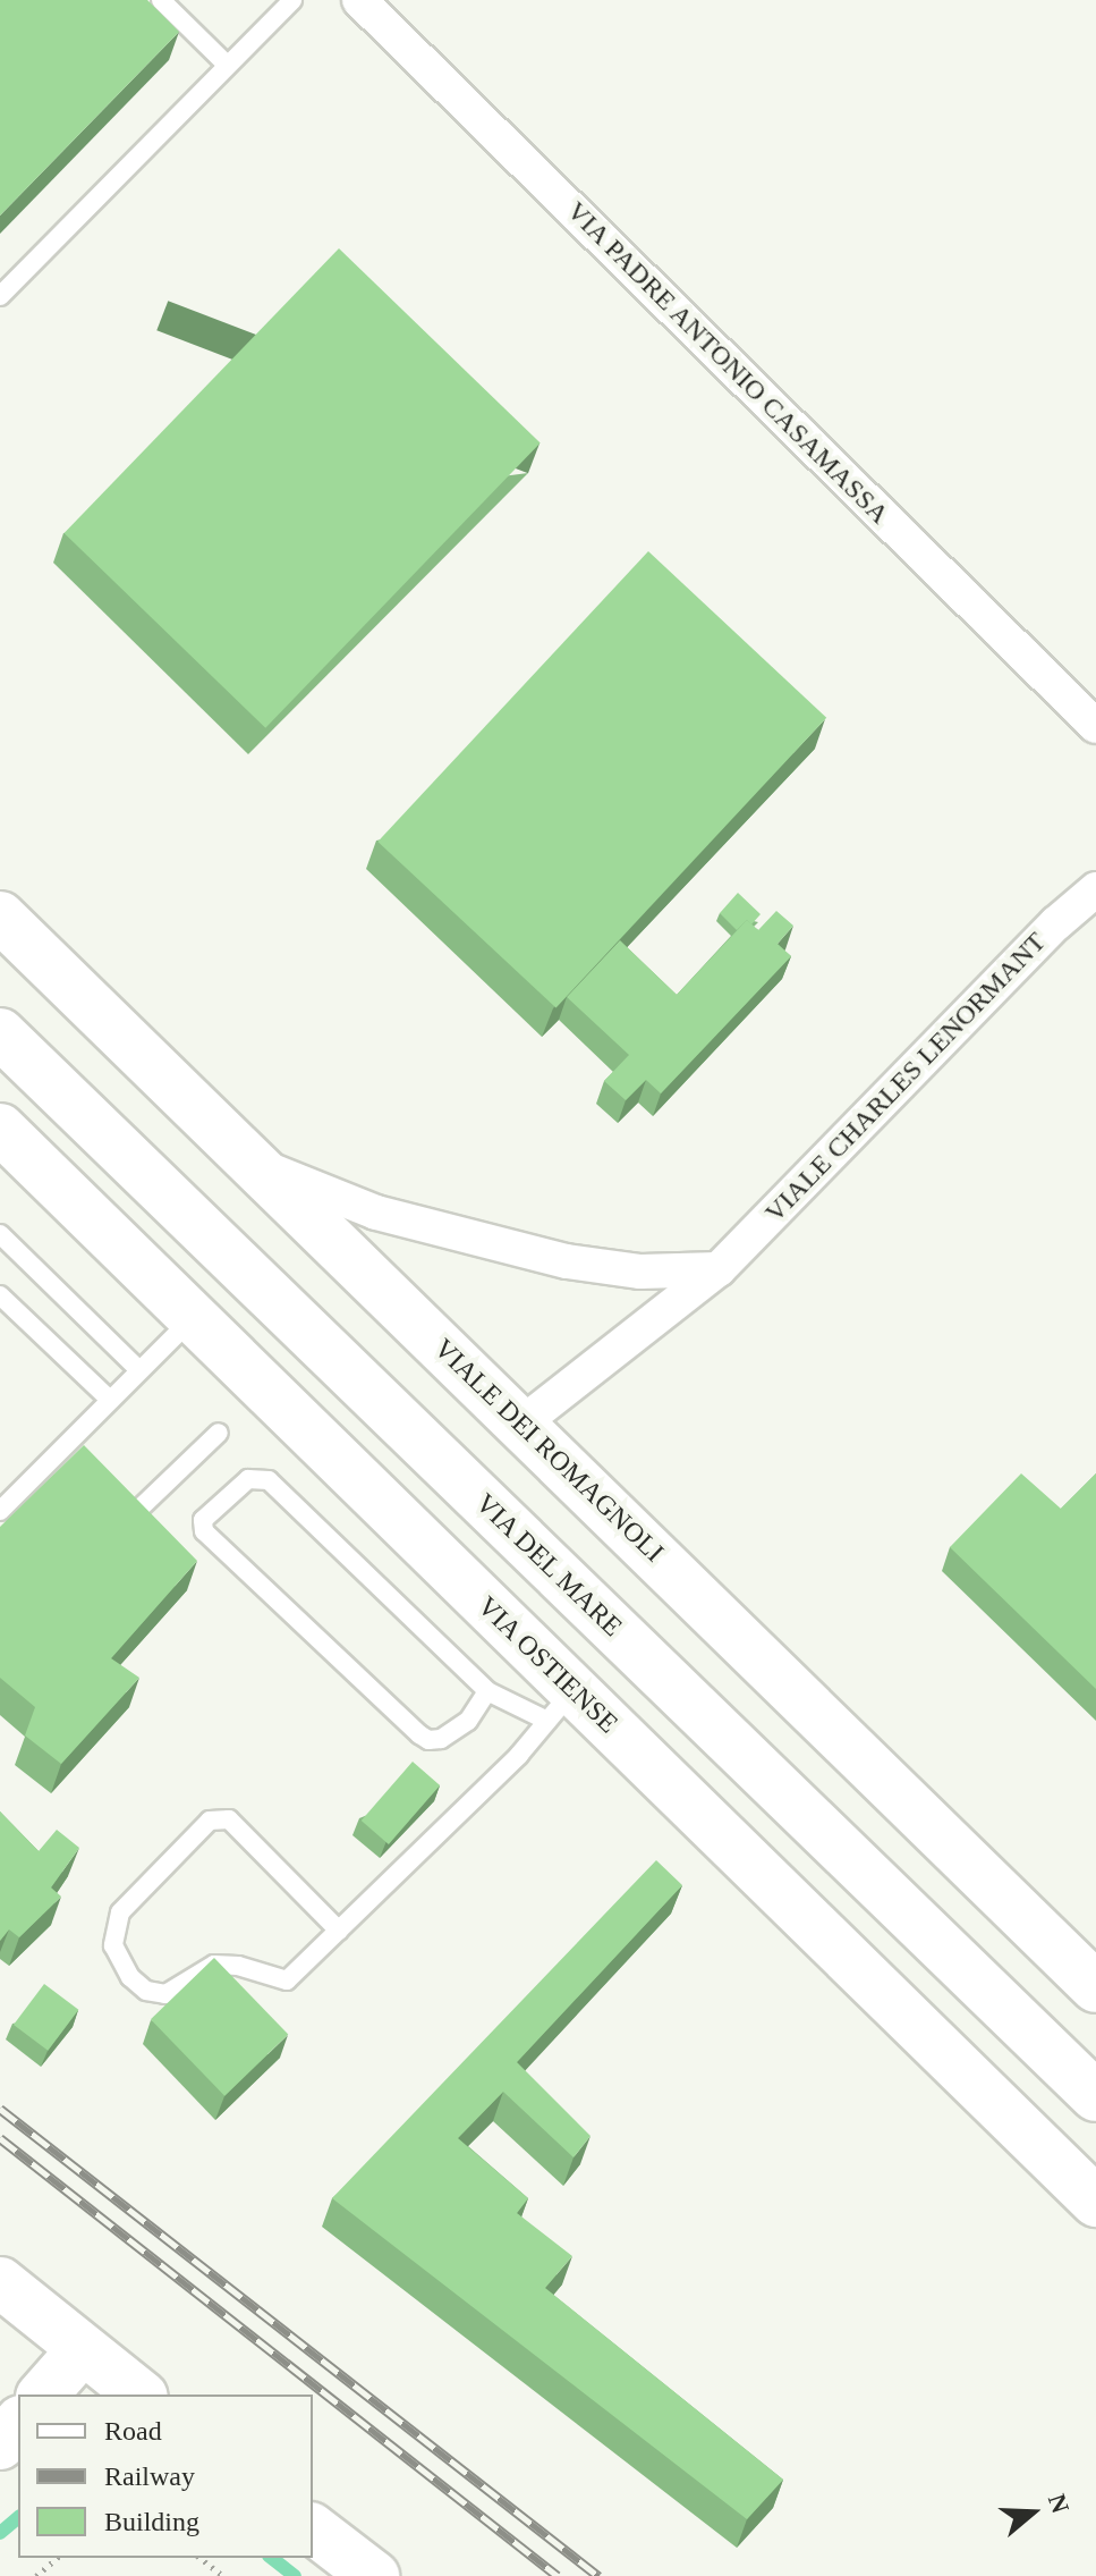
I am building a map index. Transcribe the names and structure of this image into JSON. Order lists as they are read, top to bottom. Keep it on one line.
{"streets":{"main road":["VIALE DEI ROMAGNOLI","VIA DEL MARE","VIA OSTIENSE"],"street":["VIA PADRE ANTONIO CASAMASSA","VIALE CHARLES LENORMANT"]},"crossings":[["VIALE CHARLES LENORMANT","VIALE DEI ROMAGNOLI"]],"legend":["Road","Railway","Building"],"north":"right"}
